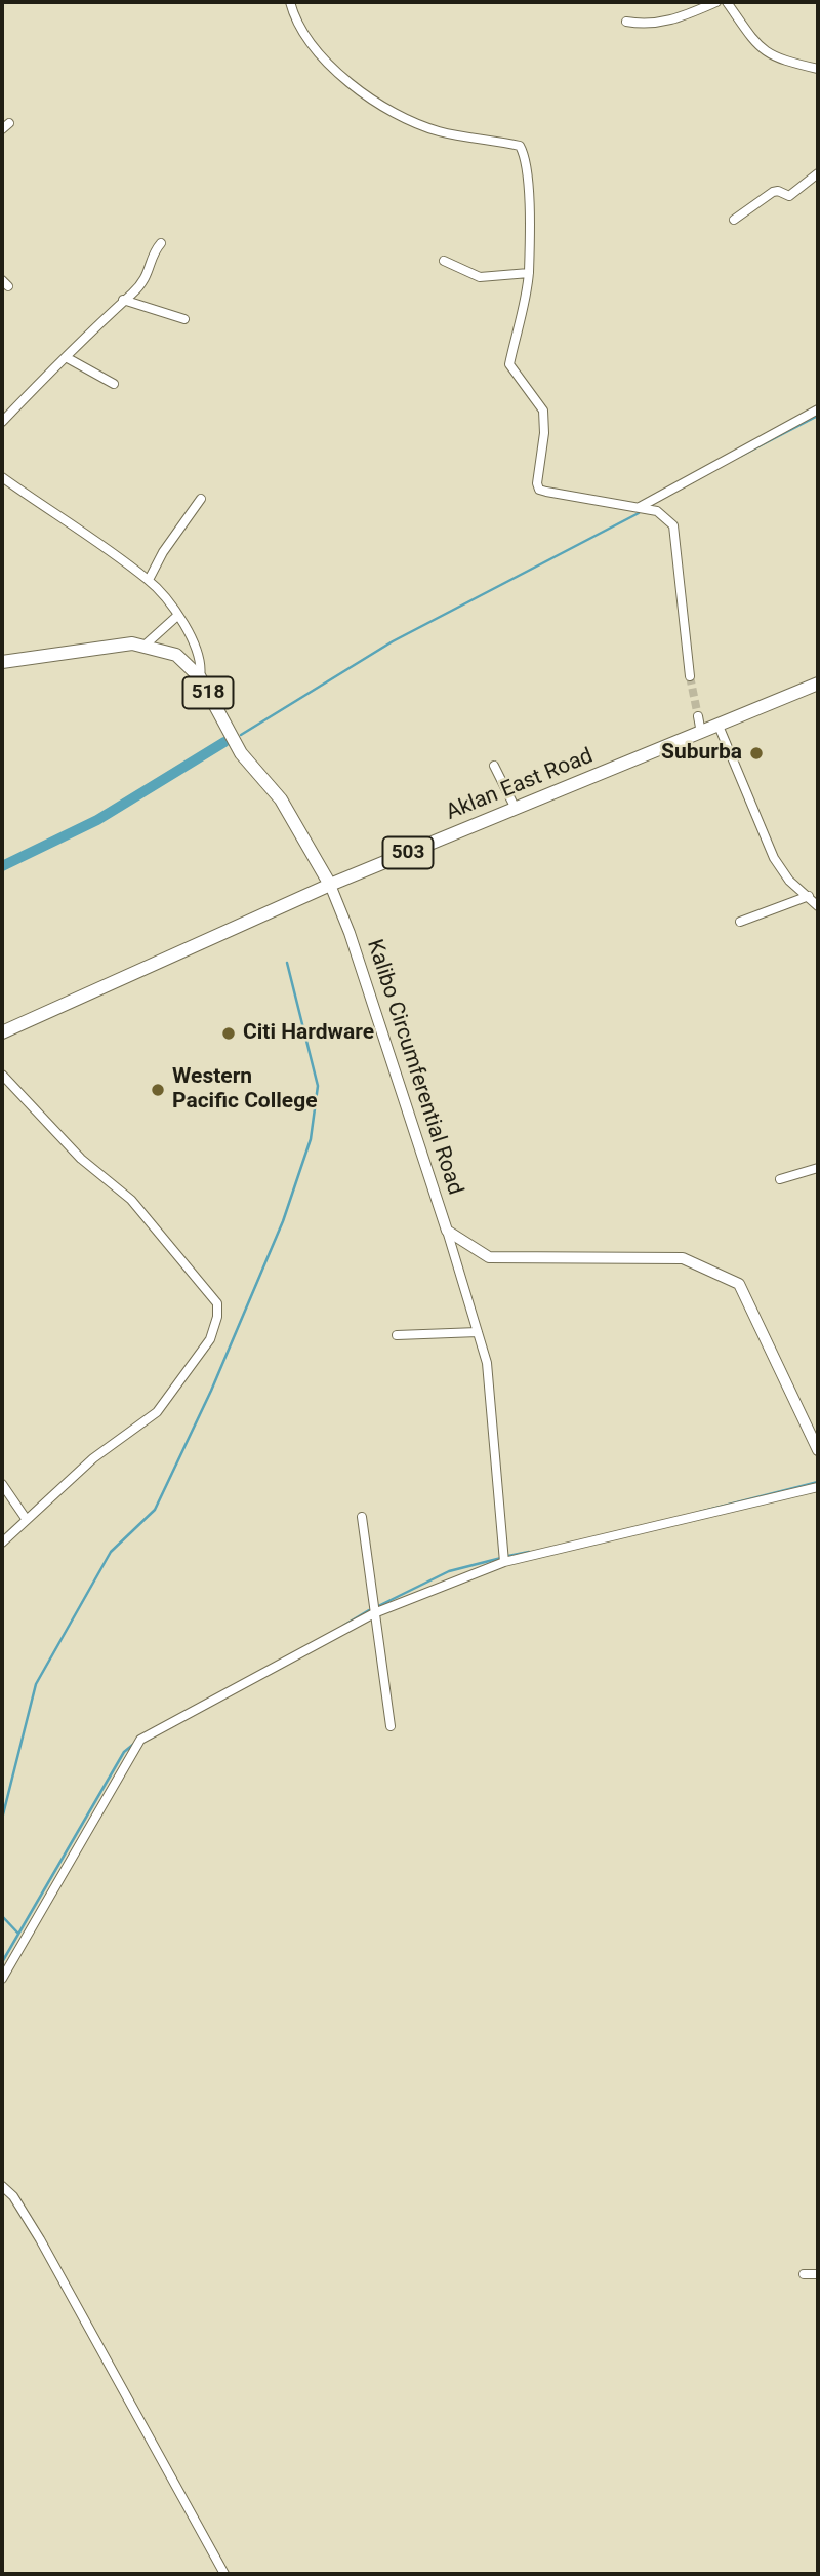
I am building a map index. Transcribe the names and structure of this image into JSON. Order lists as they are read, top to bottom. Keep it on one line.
{"streets":{"main road":["518","Aklan East Road","503","Kalibo Circumferential Road"]},"crossings":[["Aklan East Road","Kalibo Circumferential Road"]],"places":["Suburba","Citi Hardware","Western Pacific College"]}
